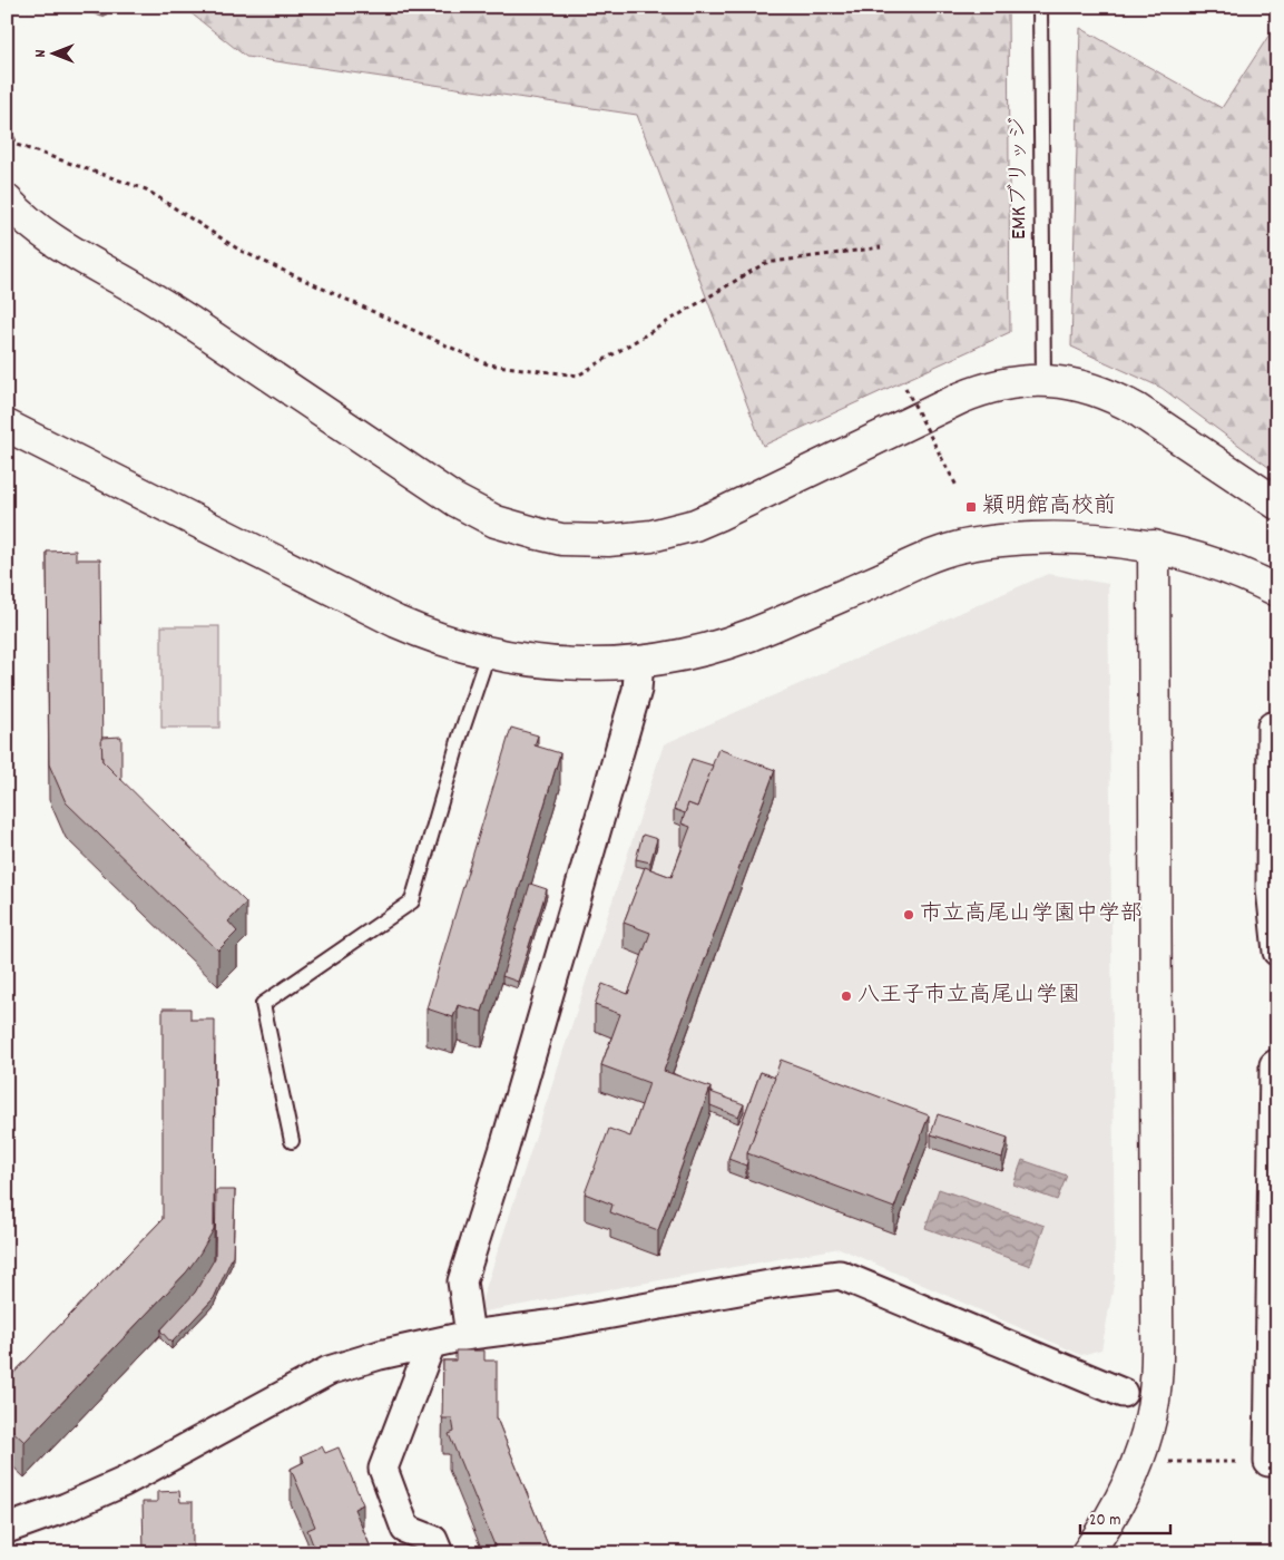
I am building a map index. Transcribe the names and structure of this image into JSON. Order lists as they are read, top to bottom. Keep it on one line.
{"streets":{"lane":["EMKブリッジ"]},"places":{"transit":["穎明館高校前"],"other":["市立高尾山学園中学部","八王子市立高尾山学園"]},"scale_bar":"20 m","north":"left"}
